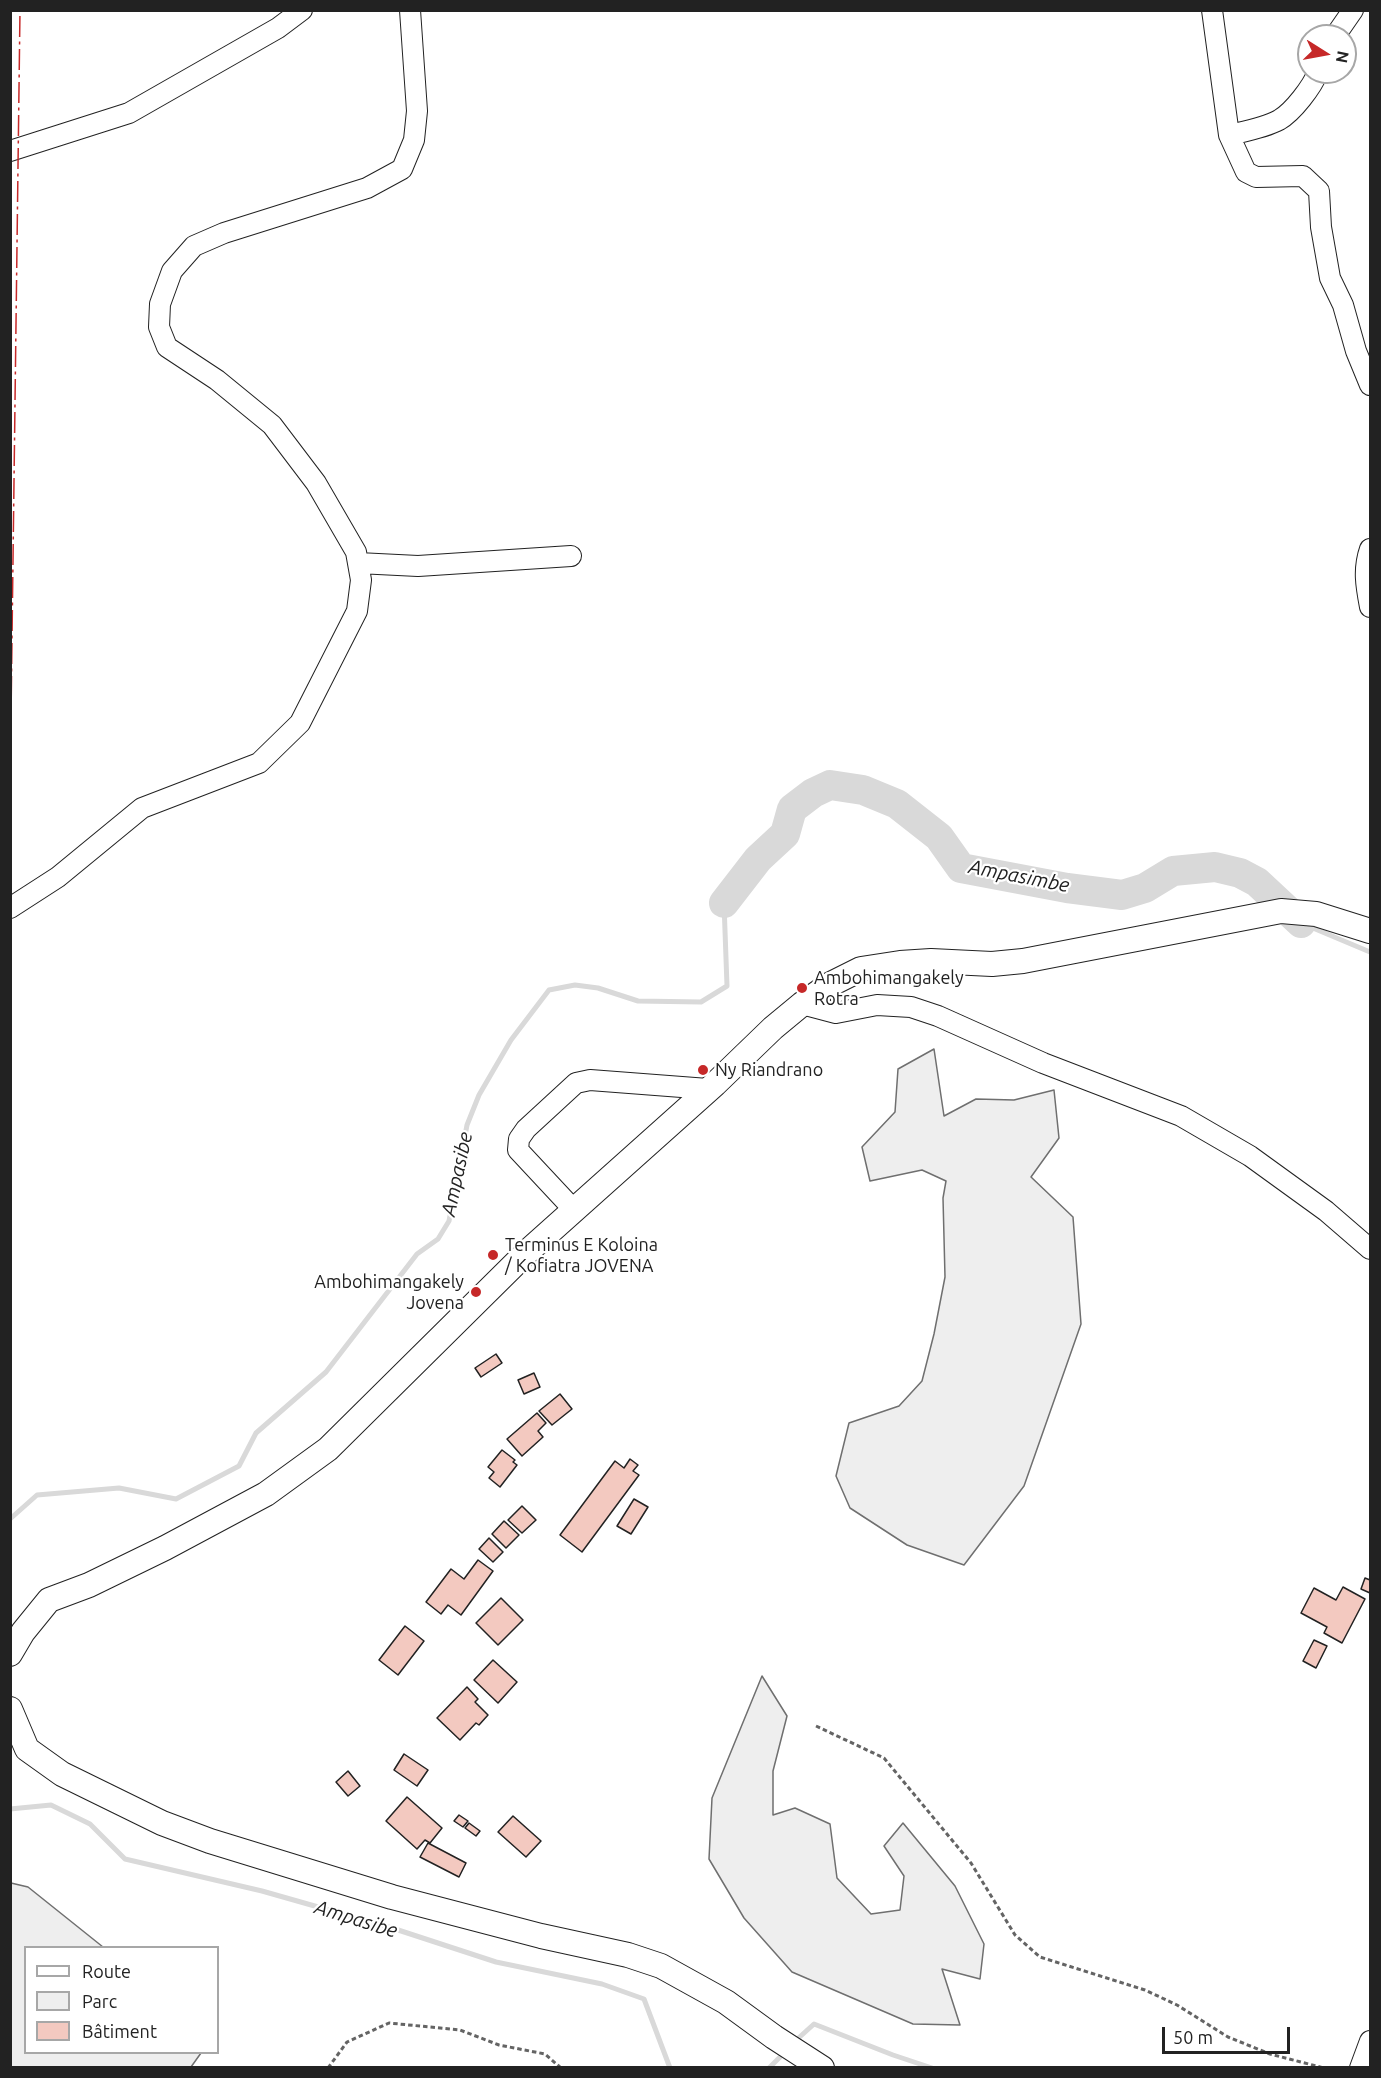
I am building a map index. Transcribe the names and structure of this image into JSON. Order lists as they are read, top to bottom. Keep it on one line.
{"water":["Ampasimbe","Ampasibe"],"places":["Ambohimangakely Rotra","Ny Riandrano","Terminus E Koloina / Kofiatra JOVENA","Ambohimangakely Jovena"],"legend":["Route","Parc","Bâtiment"],"scale_bar":"50 m","north":"right"}
